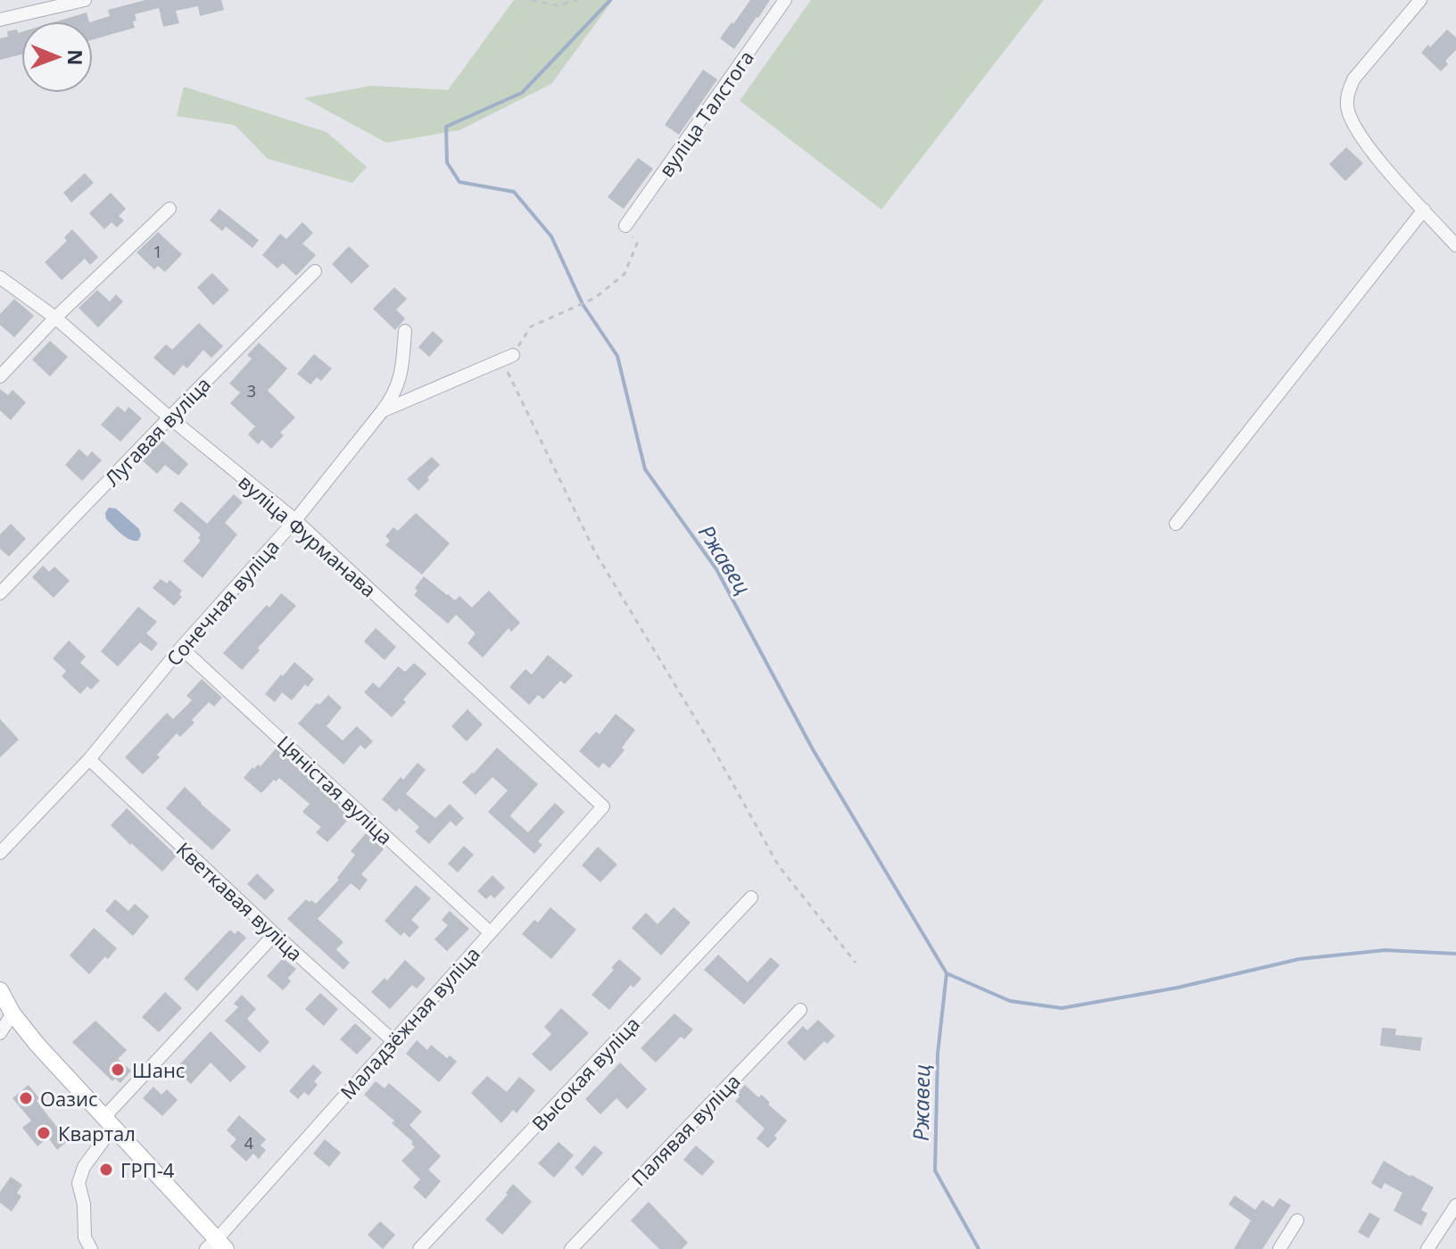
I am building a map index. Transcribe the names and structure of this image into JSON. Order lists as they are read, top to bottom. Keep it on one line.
{"streets":{"street":["вуліца Талстога","Лугавая вуліца","вуліца Фурманава","Сонечная вуліца","Цяністая вуліца","Кветкавая вуліца","Маладзёжная вуліца","Высокая вуліца","Палявая вуліца"]},"crossings":[["Лугавая вуліца","вуліца Фурманава"],["вуліца Фурманава","Сонечная вуліца"],["вуліца Фурманава","Маладзёжная вуліца"],["Сонечная вуліца","Цяністая вуліца"],["Сонечная вуліца","Кветкавая вуліца"],["Цяністая вуліца","Маладзёжная вуліца"],["Кветкавая вуліца","Маладзёжная вуліца"]],"water":["Ржавец"],"places":["Шанс","Оазис","Квартал","ГРП-4"],"house_numbers":["1","3","4"],"north":"right"}
